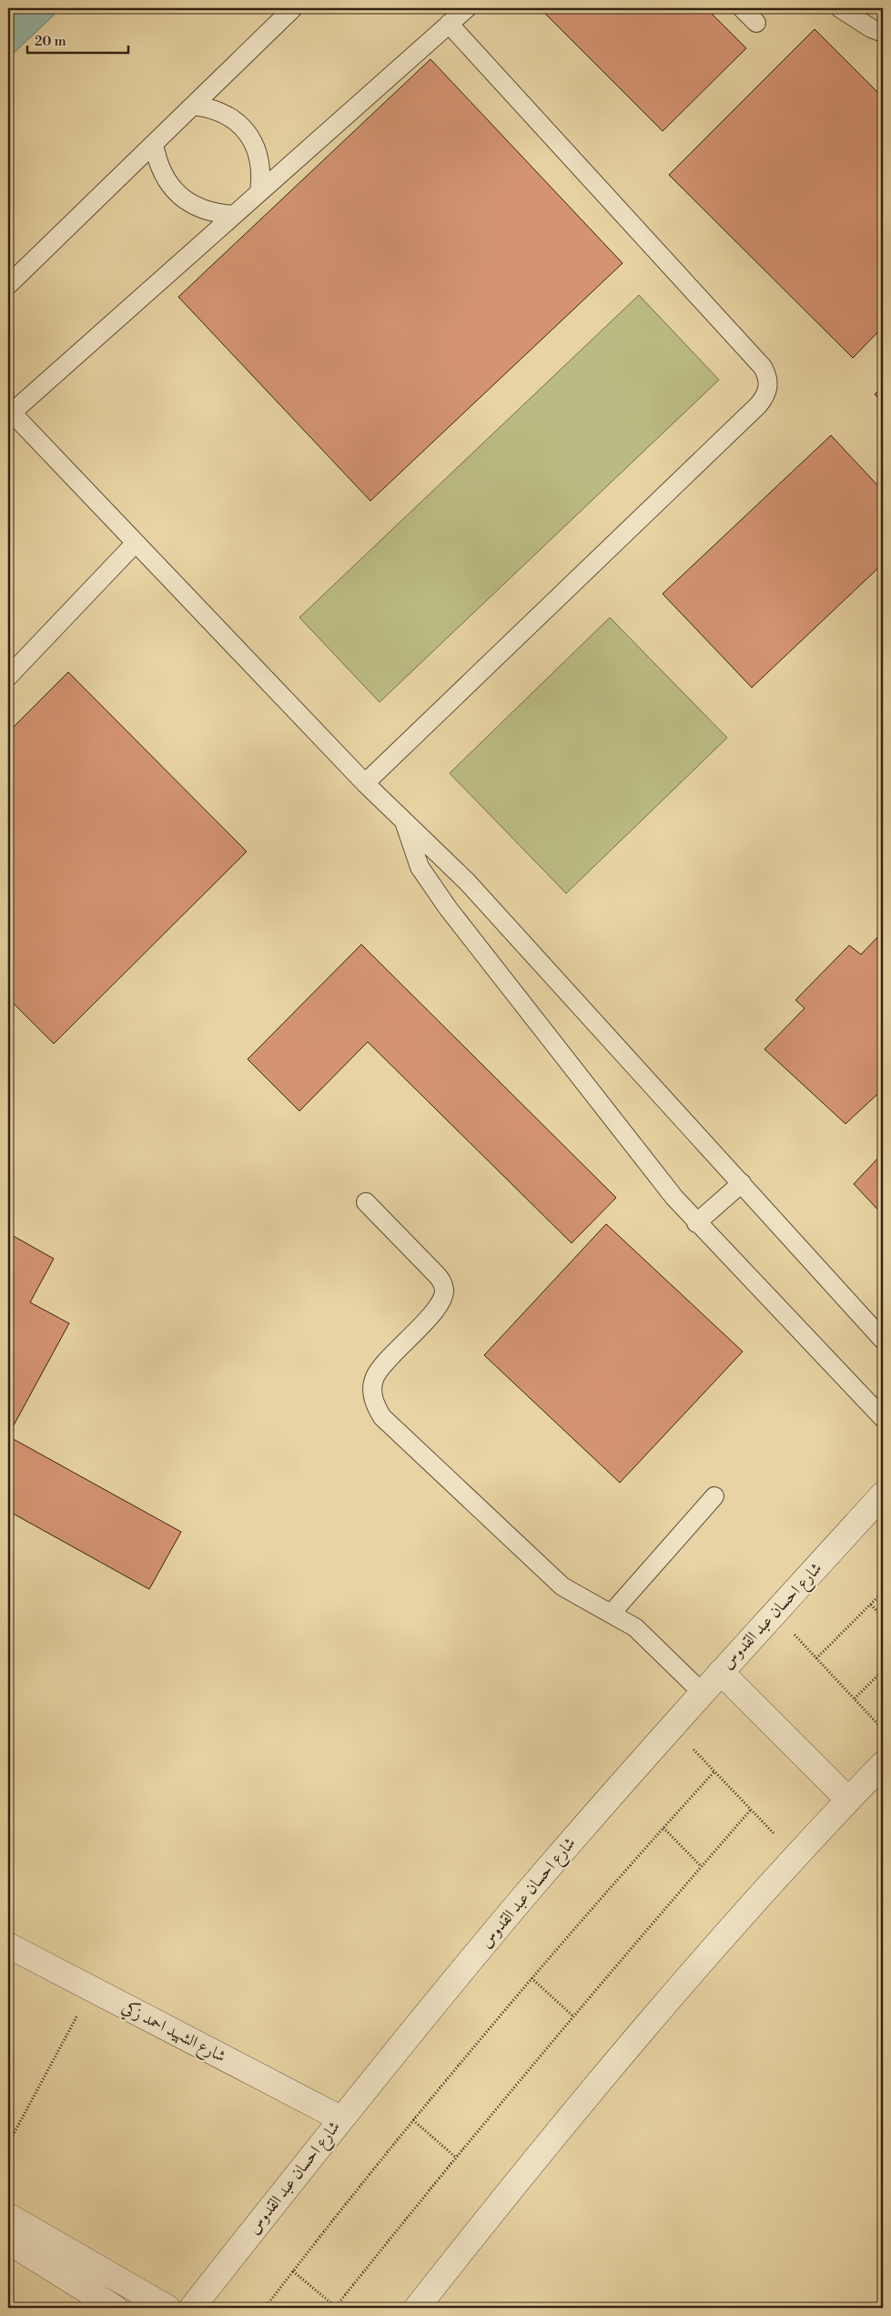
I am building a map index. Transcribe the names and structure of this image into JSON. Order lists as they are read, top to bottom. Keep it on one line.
{"streets":{"street":["شارع احسان عبد القدوس","شارع الشهيد احمد زكي"]},"crossings":[["شارع احسان عبد القدوس","شارع الشهيد احمد زكي"]],"scale_bar":"20 m"}
